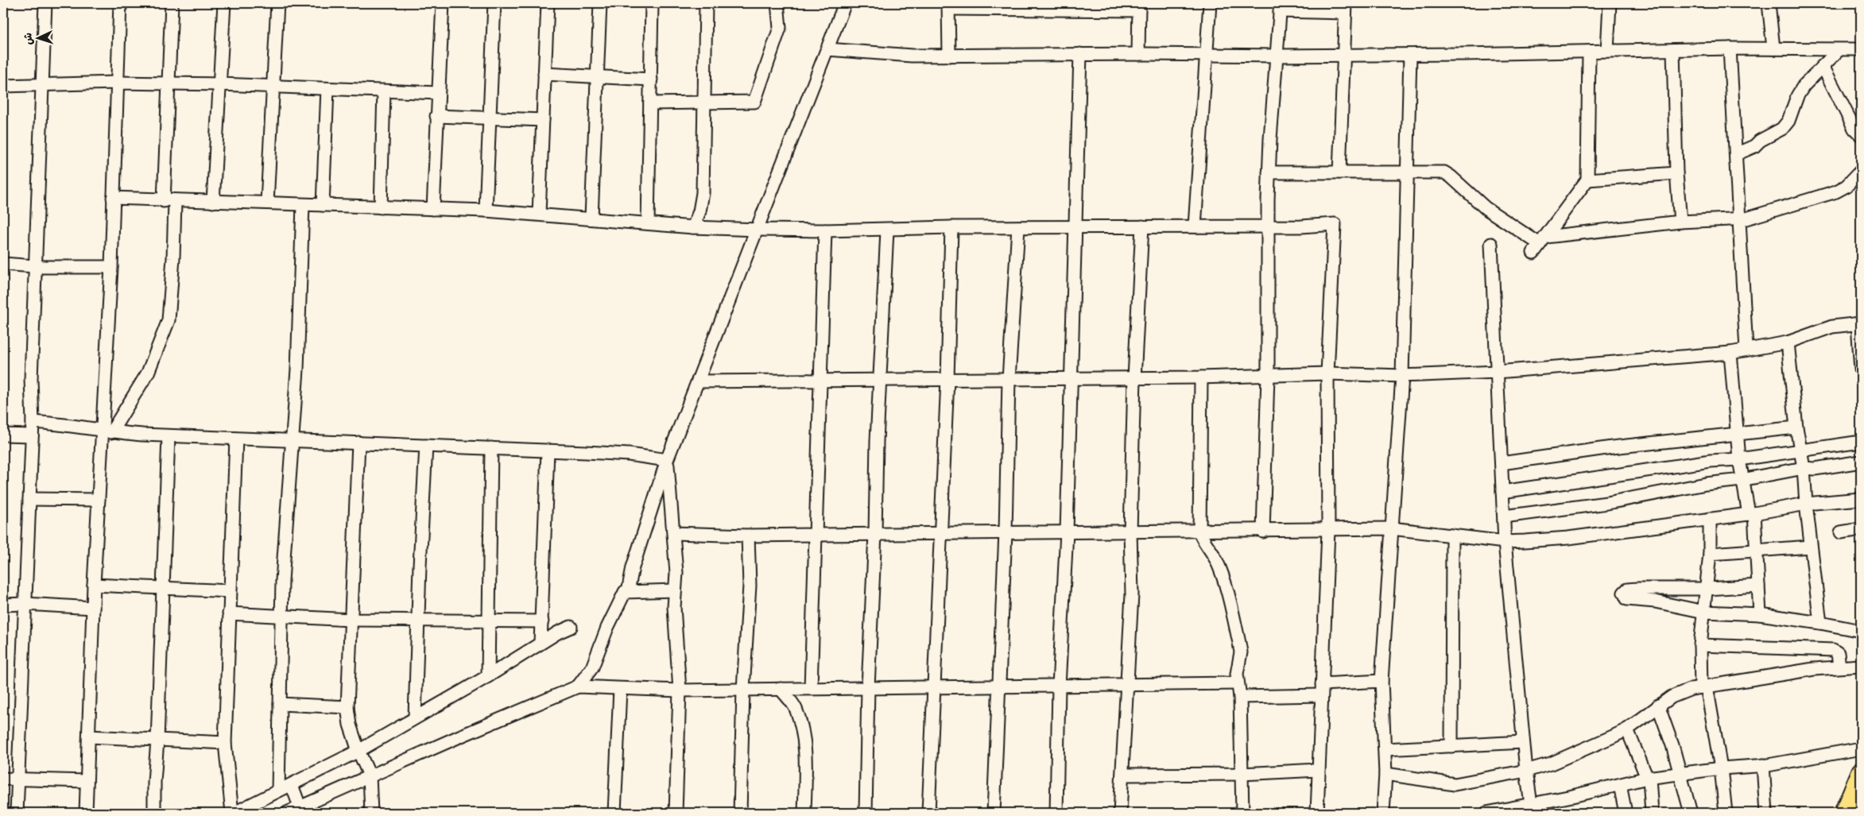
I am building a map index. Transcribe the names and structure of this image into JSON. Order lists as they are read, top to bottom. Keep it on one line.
{"north":"left"}
